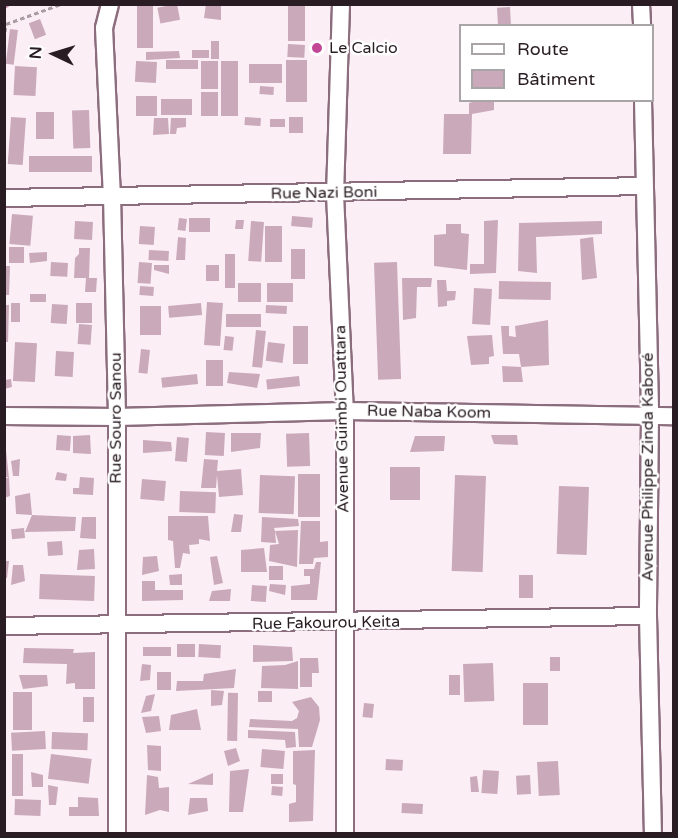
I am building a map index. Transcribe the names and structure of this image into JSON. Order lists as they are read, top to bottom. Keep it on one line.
{"streets":{"street":["Rue Nazi Boni","Rue Naba Koom","Rue Souro Sanou","Avenue Guimbi Ouattara","Avenue Philippe Zinda Kaboré","Rue Fakourou Keita"]},"crossings":[["Rue Nazi Boni","Rue Souro Sanou"],["Rue Nazi Boni","Avenue Guimbi Ouattara"],["Rue Nazi Boni","Avenue Philippe Zinda Kaboré"],["Rue Naba Koom","Rue Souro Sanou"],["Rue Naba Koom","Avenue Guimbi Ouattara"],["Rue Naba Koom","Avenue Philippe Zinda Kaboré"],["Rue Souro Sanou","Rue Fakourou Keita"],["Avenue Guimbi Ouattara","Rue Fakourou Keita"],["Avenue Philippe Zinda Kaboré","Rue Fakourou Keita"]],"places":["Le Calcio"],"legend":["Route","Bâtiment"],"north":"left"}
